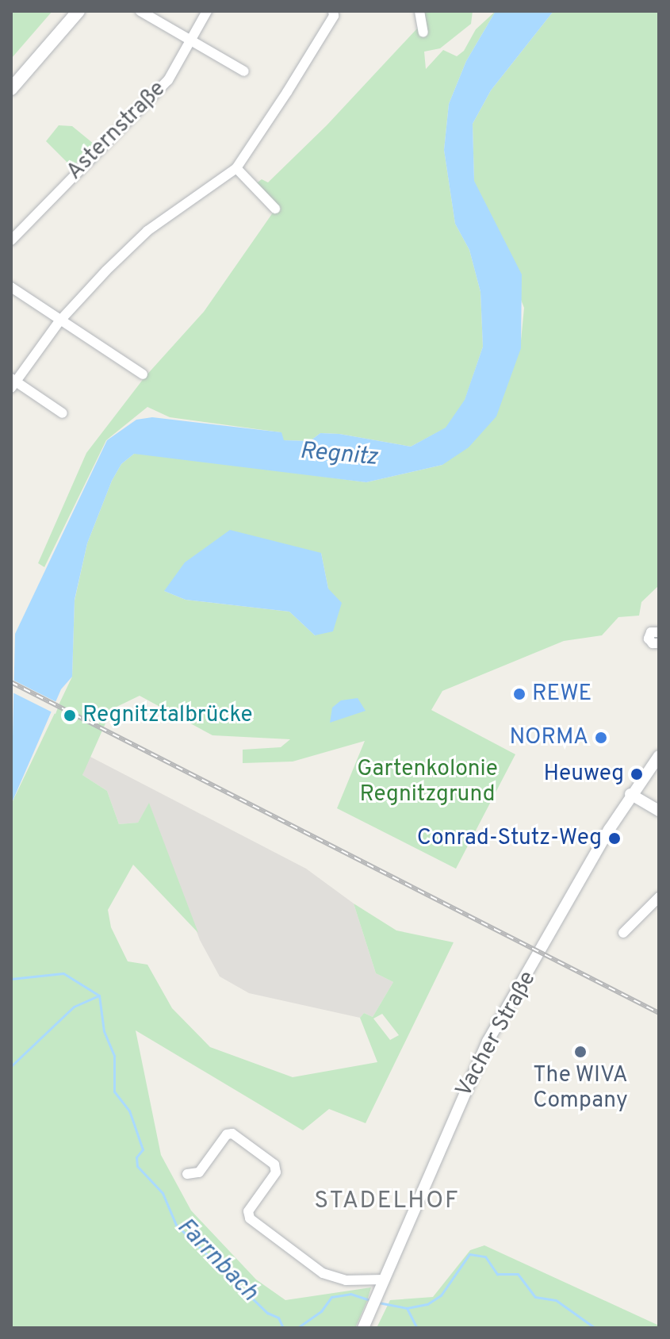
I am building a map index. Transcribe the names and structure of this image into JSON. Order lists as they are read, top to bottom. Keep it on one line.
{"streets":{"street":["Asternstraße","Vacher Straße"]},"districts":["STADELHOF"],"water":["Regnitz","Farrnbach"],"parks":["Gartenkolonie Regnitzgrund"],"places":["REWE","Regnitztalbrücke","NORMA","Heuweg","Conrad-Stutz-Weg","The WIVA Company"]}
